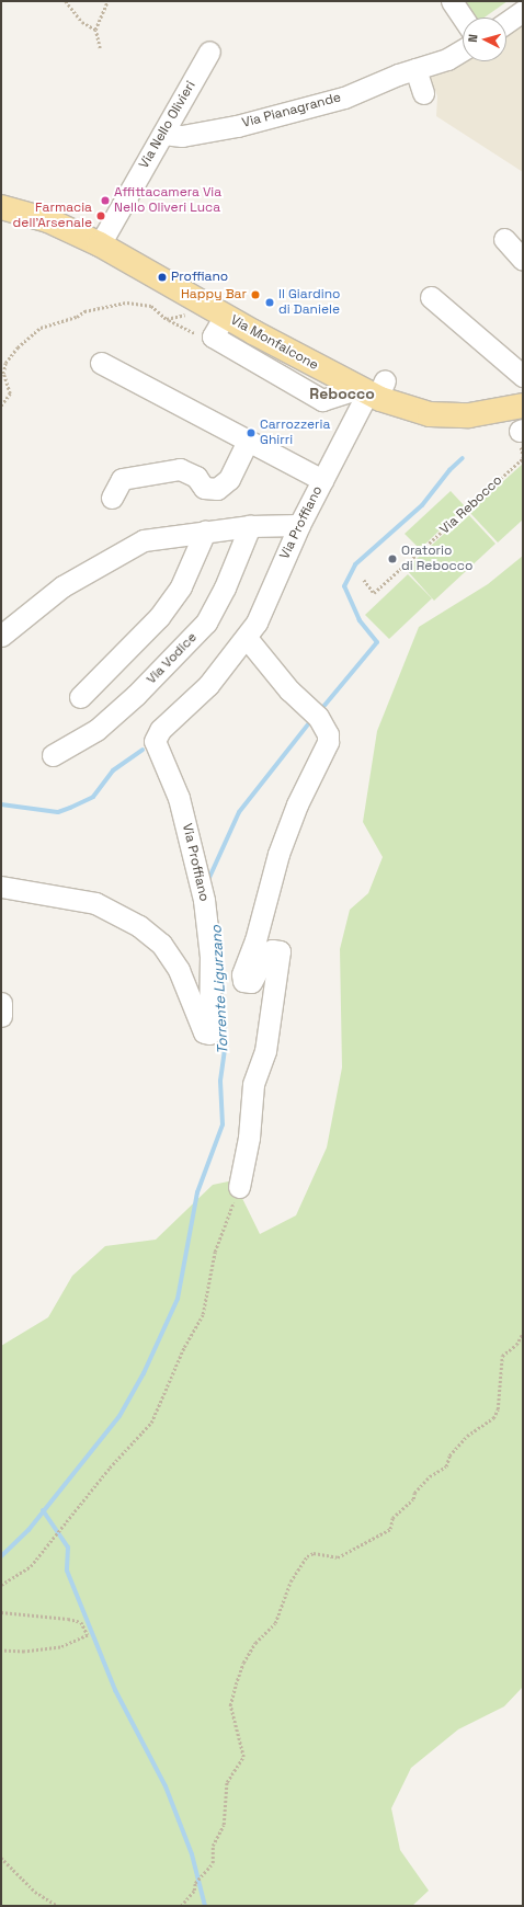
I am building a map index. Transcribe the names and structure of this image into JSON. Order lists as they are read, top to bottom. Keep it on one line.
{"streets":{"main road":["Via Monfalcone"],"street":["Via Pianagrande","Via Nello Olivieri","Via Proffiano","Via Vodice"],"path":["Via Rebocco"]},"crossings":[["Via Pianagrande","Via Nello Olivieri"],["Via Nello Olivieri","Via Monfalcone"],["Via Monfalcone","Via Proffiano"]],"districts":["Rebocco"],"water":["Torrente Ligurzano"],"places":["Affittacamera Via Nello Oliveri Luca","Farmacia dell'Arsenale","Proffiano","Happy Bar","Il Giardino di Daniele","Carrozzeria Ghirri","Oratorio di Rebocco"],"north":"left"}
